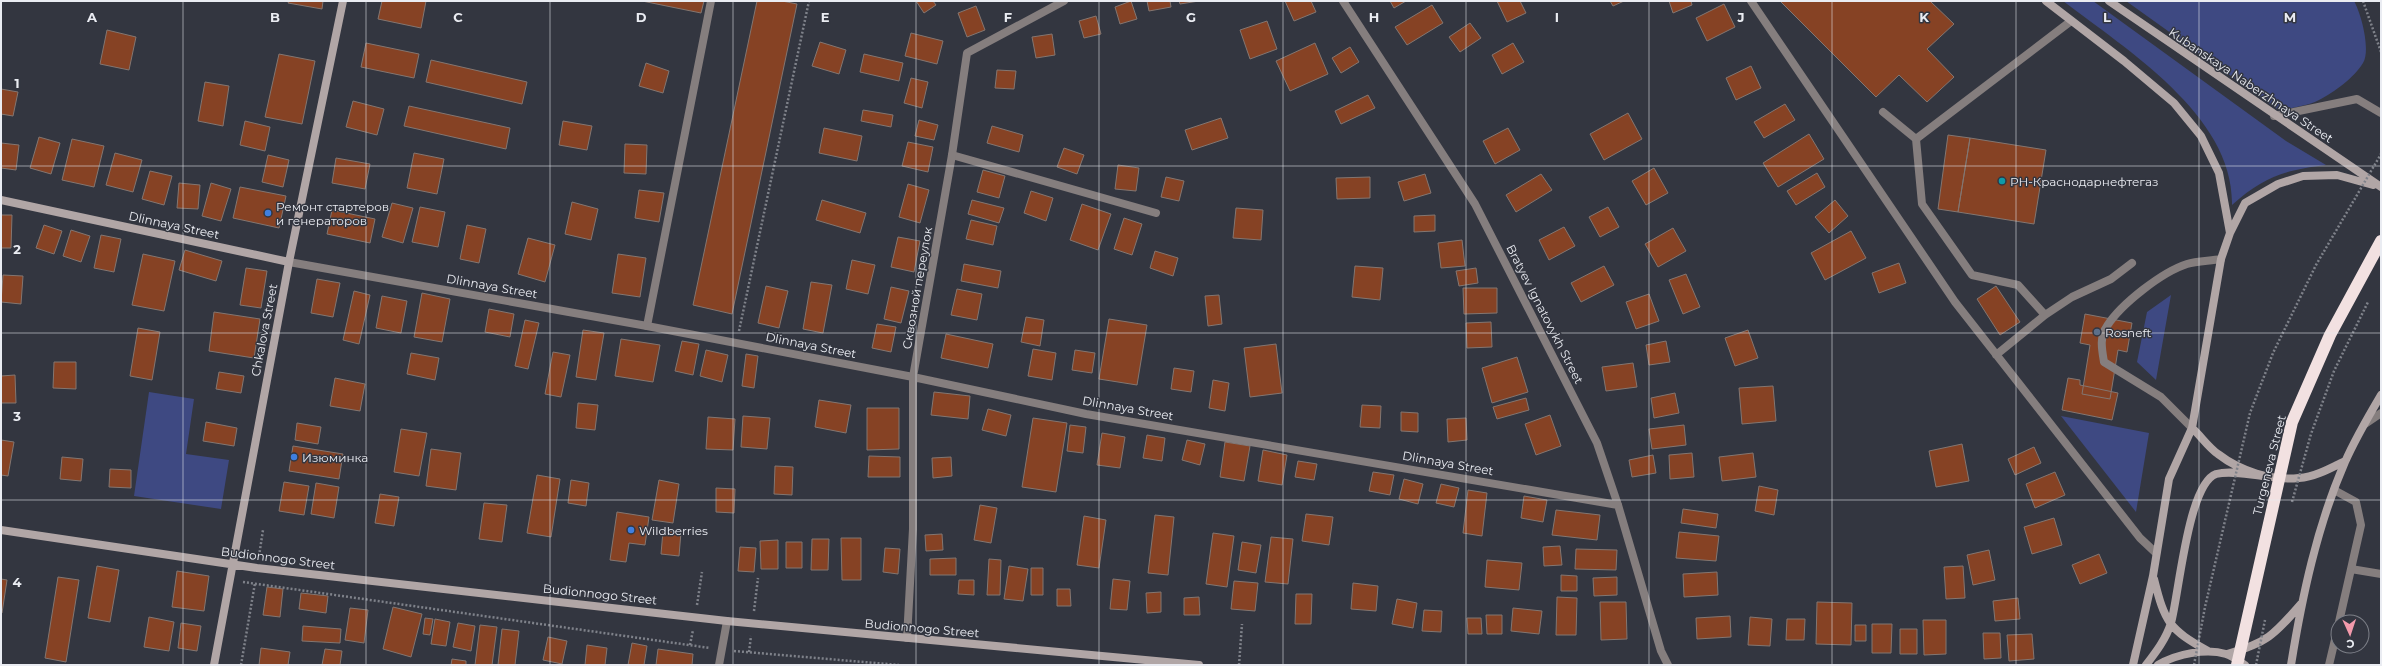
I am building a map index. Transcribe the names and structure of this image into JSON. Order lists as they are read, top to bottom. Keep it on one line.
{"streets":{"highway":["Turgeneva Street"],"street":["Kubanskaya Naberzhnaya Street","Dlinnaya Street","Сквозной переулок","Bratyev Ignatovykh Street","Chkalova Street","Budionnogo Street"]},"crossings":[["Dlinnaya Street","Сквозной переулок"],["Dlinnaya Street","Bratyev Ignatovykh Street"],["Dlinnaya Street","Chkalova Street"],["Сквозной переулок","Budionnogo Street"],["Chkalova Street","Budionnogo Street"]],"places":["РН-Краснодарнефтегаз","Ремонт стартеров и генераторов","Rosneft","Изюминка","Wildberries"],"north":"bottom","grid":{"columns":["A","B","C","D","E","F","G","H","I","J","K","L","M"],"rows":["1","2","3","4"]}}
